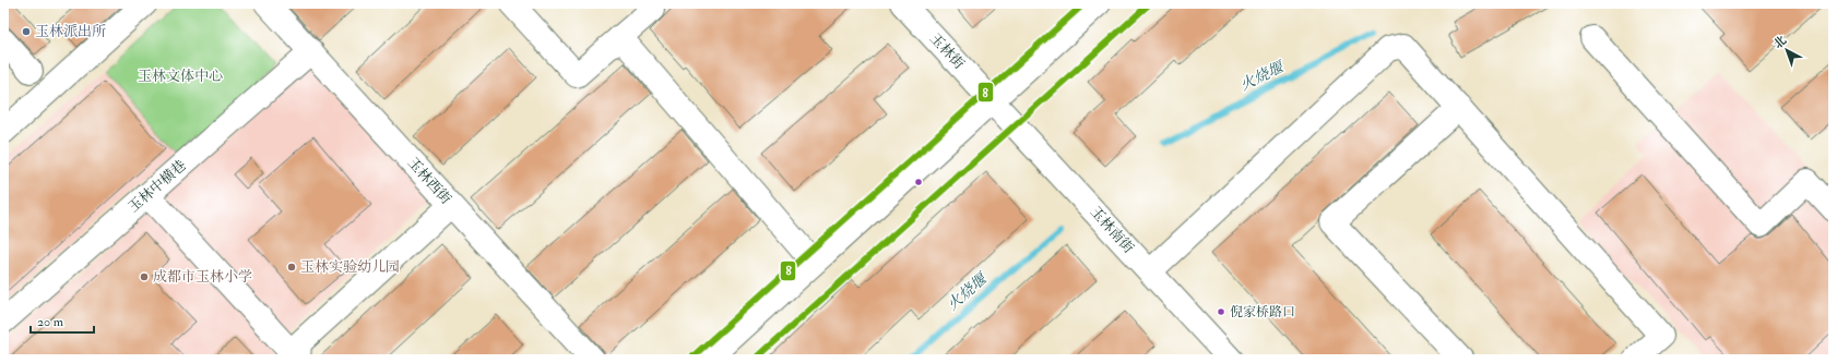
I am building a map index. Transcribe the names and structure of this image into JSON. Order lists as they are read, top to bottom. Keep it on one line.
{"streets":{"street":["玉林街","玉林西街","玉林中横巷","玉林南街"]},"crossings":[["玉林街","玉林南街"],["玉林西街","玉林中横巷"]],"water":["火烧堰"],"parks":["玉林文体中心"],"places":["玉林派出所","玉林实验幼儿园","成都市玉林小学","倪家桥路口"],"lines":["transit line 8"],"scale_bar":"20 m","north":"top left"}
